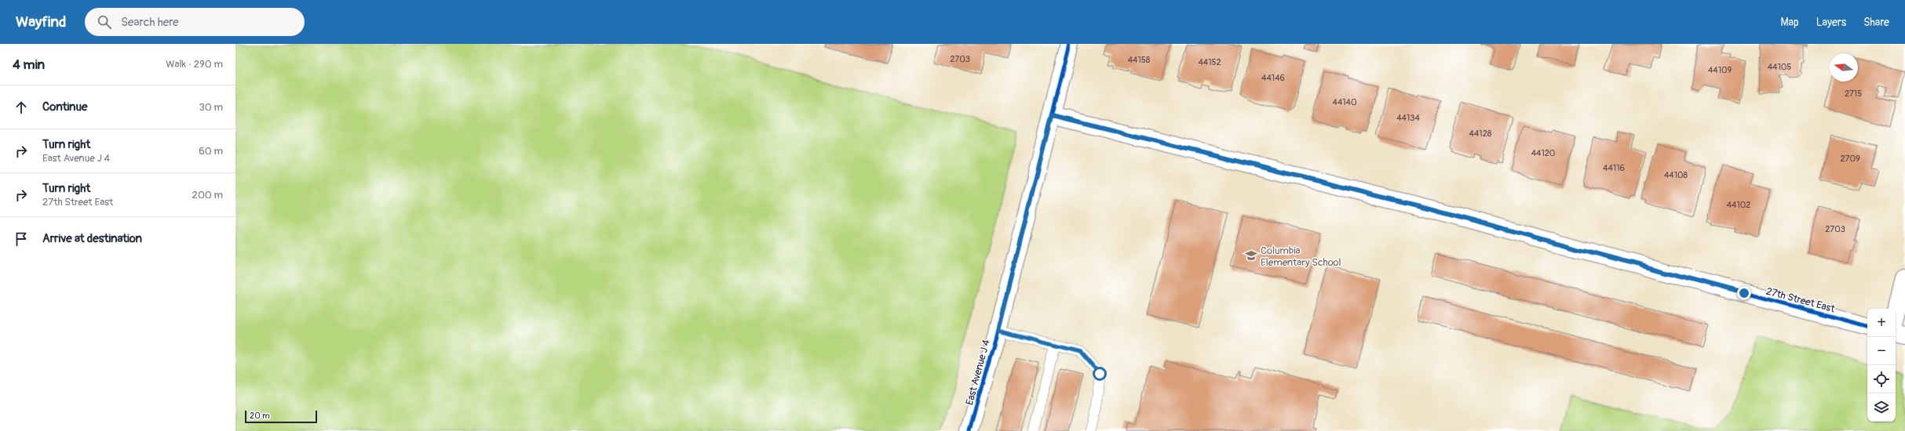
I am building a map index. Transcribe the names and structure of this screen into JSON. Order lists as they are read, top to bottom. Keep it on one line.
{"streets":{"street":["27th Street East","East Avenue J 4"]},"crossings":[["27th Street East","East Avenue J 4"]],"places":{"school or university":["Columbia Elementary School"]},"house_numbers":["2703","44158","44152","44105","44109","44146","2715","44140","44134","44128","44120","2709","44116","44108","44102","2703"],"scale_bar":"20 m","north":"left","page":{"header":"Wayfind","search":"Search here","nav":["Map","Layers","Share"],"heading":["4 min","Walk · 290 m"],"list":[["Continue","30 m"],["Turn right","East Avenue J 4","60 m"],["Turn right","27th Street East","200 m"],"Arrive at destination"],"map_buttons":["+","−"],"scale":"20 m"}}
